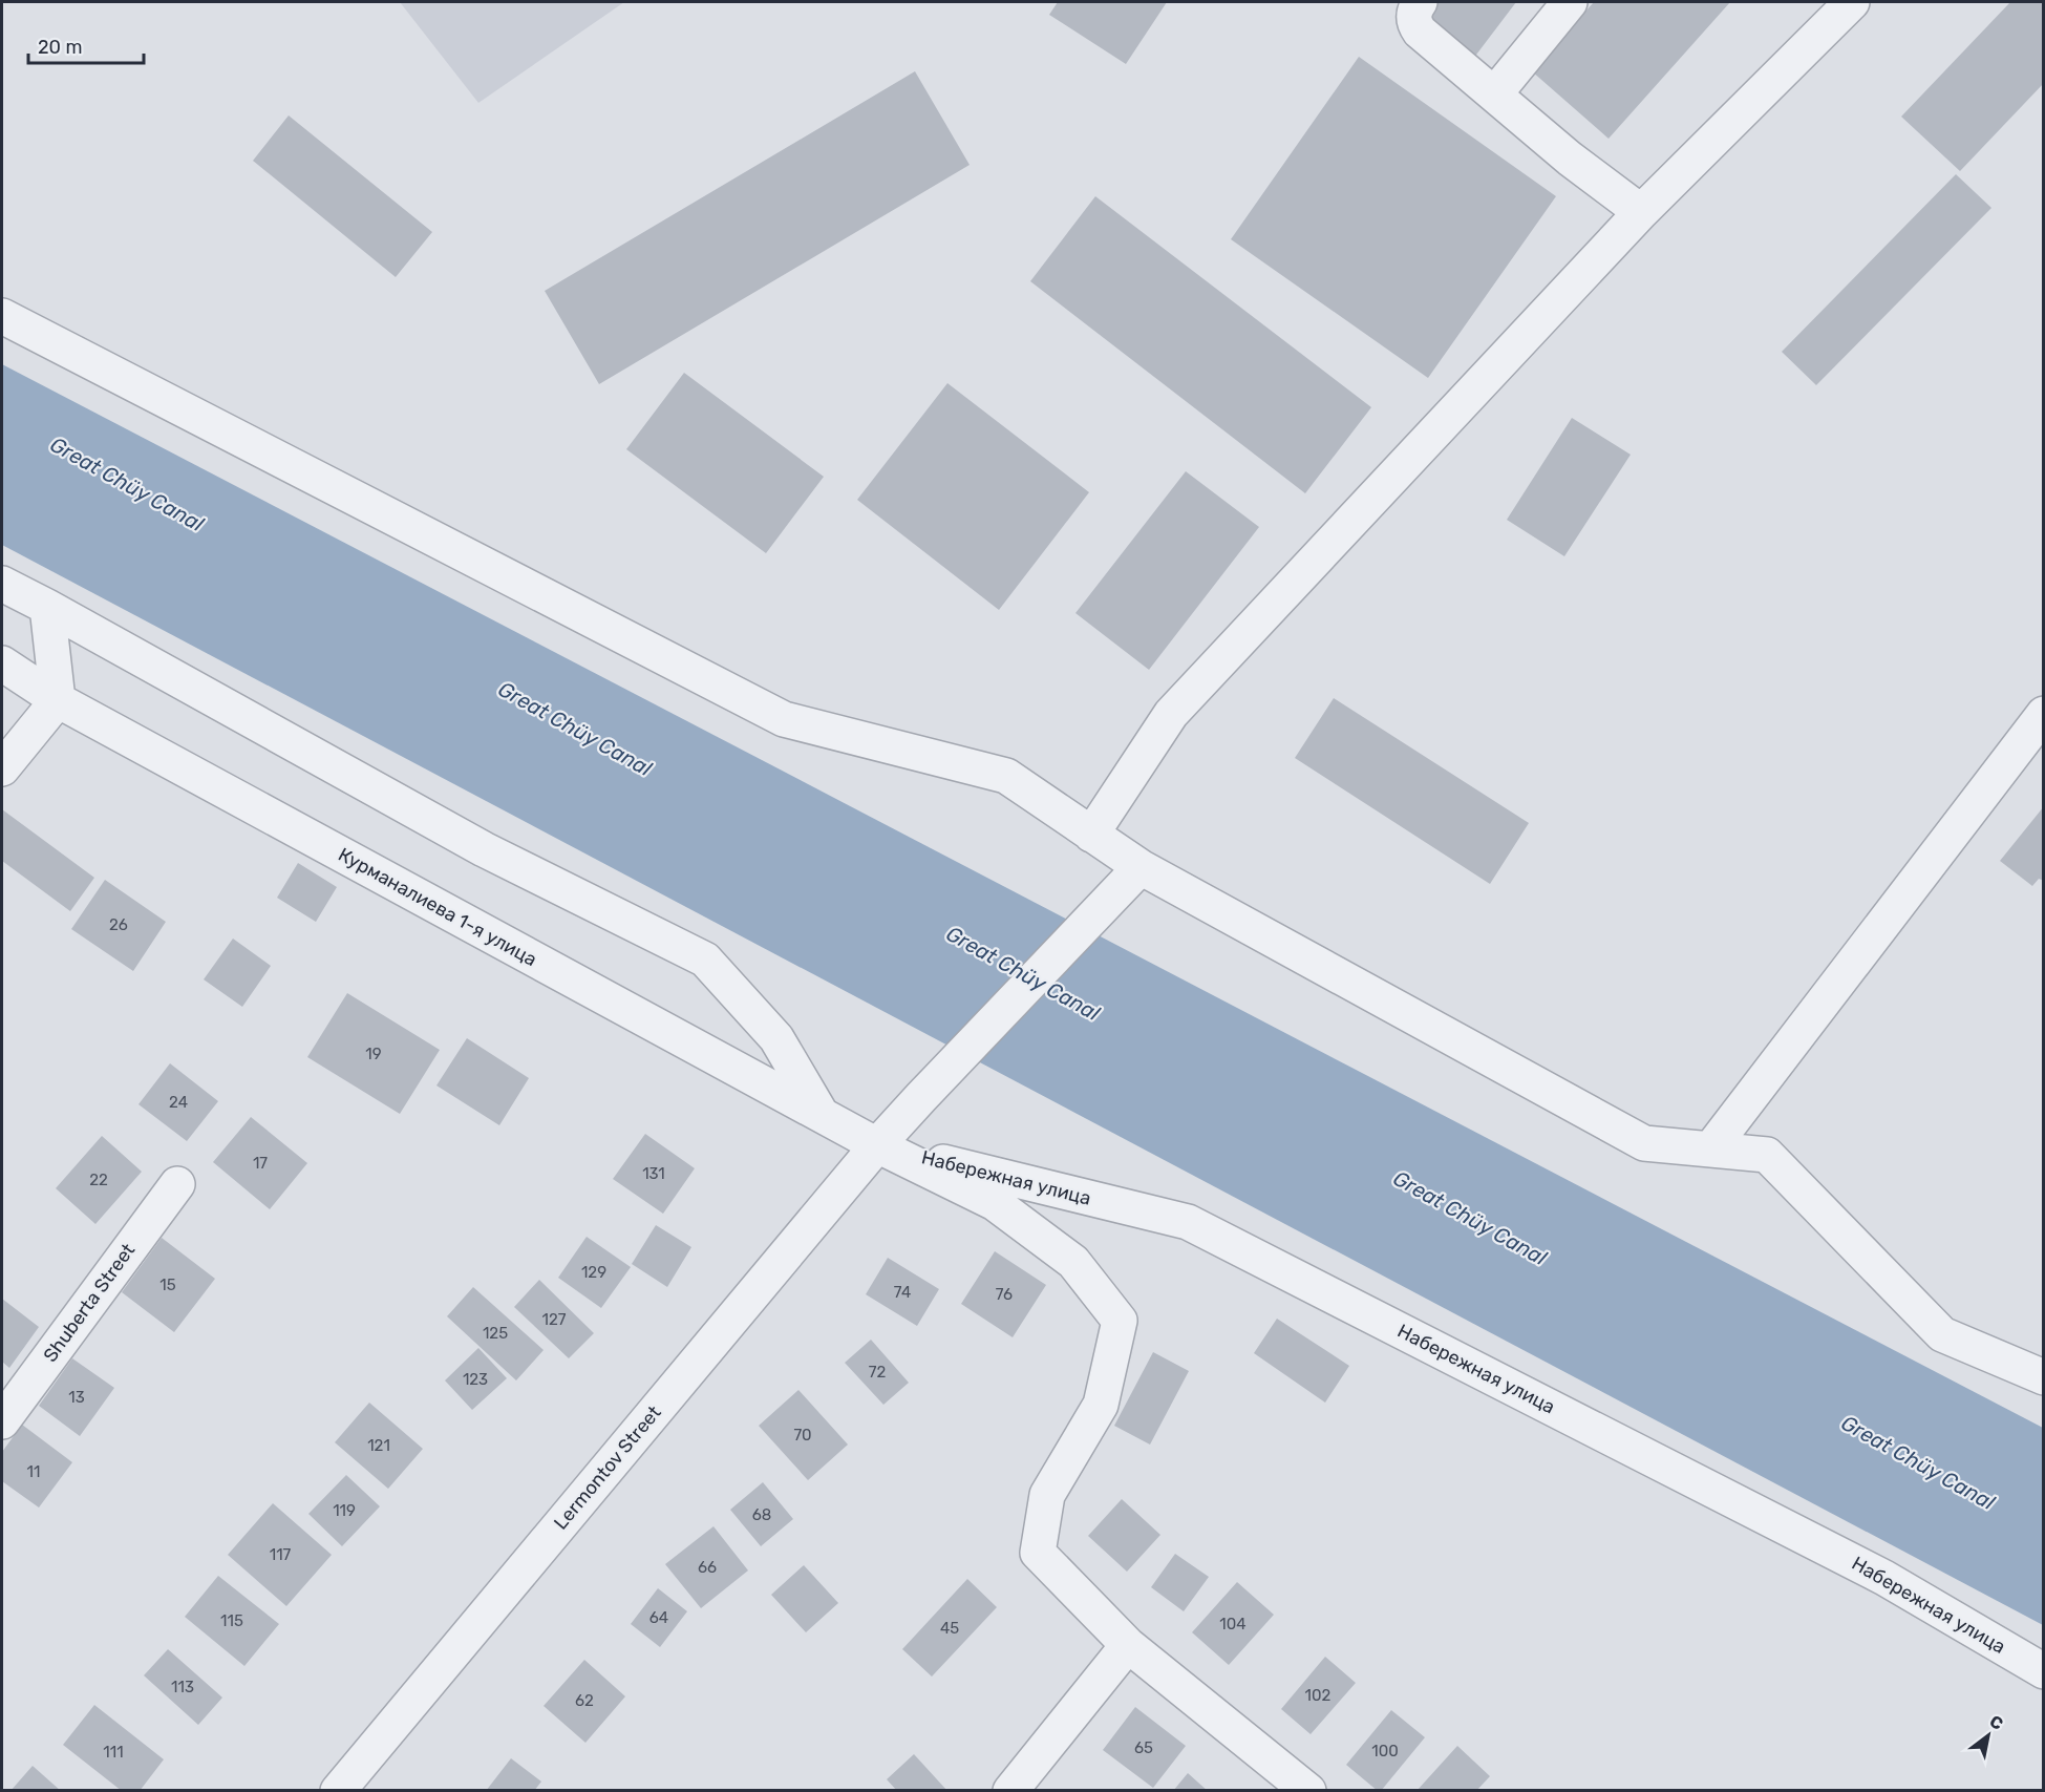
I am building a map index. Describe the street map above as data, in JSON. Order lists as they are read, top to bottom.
{
  "streets": {
    "street": [
      "Курманалиева 1-я улица",
      "Набережная улица",
      "Shuberta Street",
      "Lermontov Street"
    ]
  },
  "crossings": [
    ["Курманалиева 1-я улица", "Набережная улица"],
    ["Курманалиева 1-я улица", "Lermontov Street"],
    ["Набережная улица", "Lermontov Street"]
  ],
  "water": ["Great Chüy Canal"],
  "house_numbers": [
    "26",
    "19",
    "24",
    "17",
    "131",
    "22",
    "129",
    "15",
    "74",
    "76",
    "127",
    "125",
    "72",
    "123",
    "13",
    "70",
    "121",
    "11",
    "119",
    "68",
    "117",
    "66",
    "64",
    "115",
    "104",
    "45",
    "113",
    "102",
    "62",
    "65",
    "100",
    "111"
  ],
  "scale_bar": "20 m",
  "north": "top right"
}
